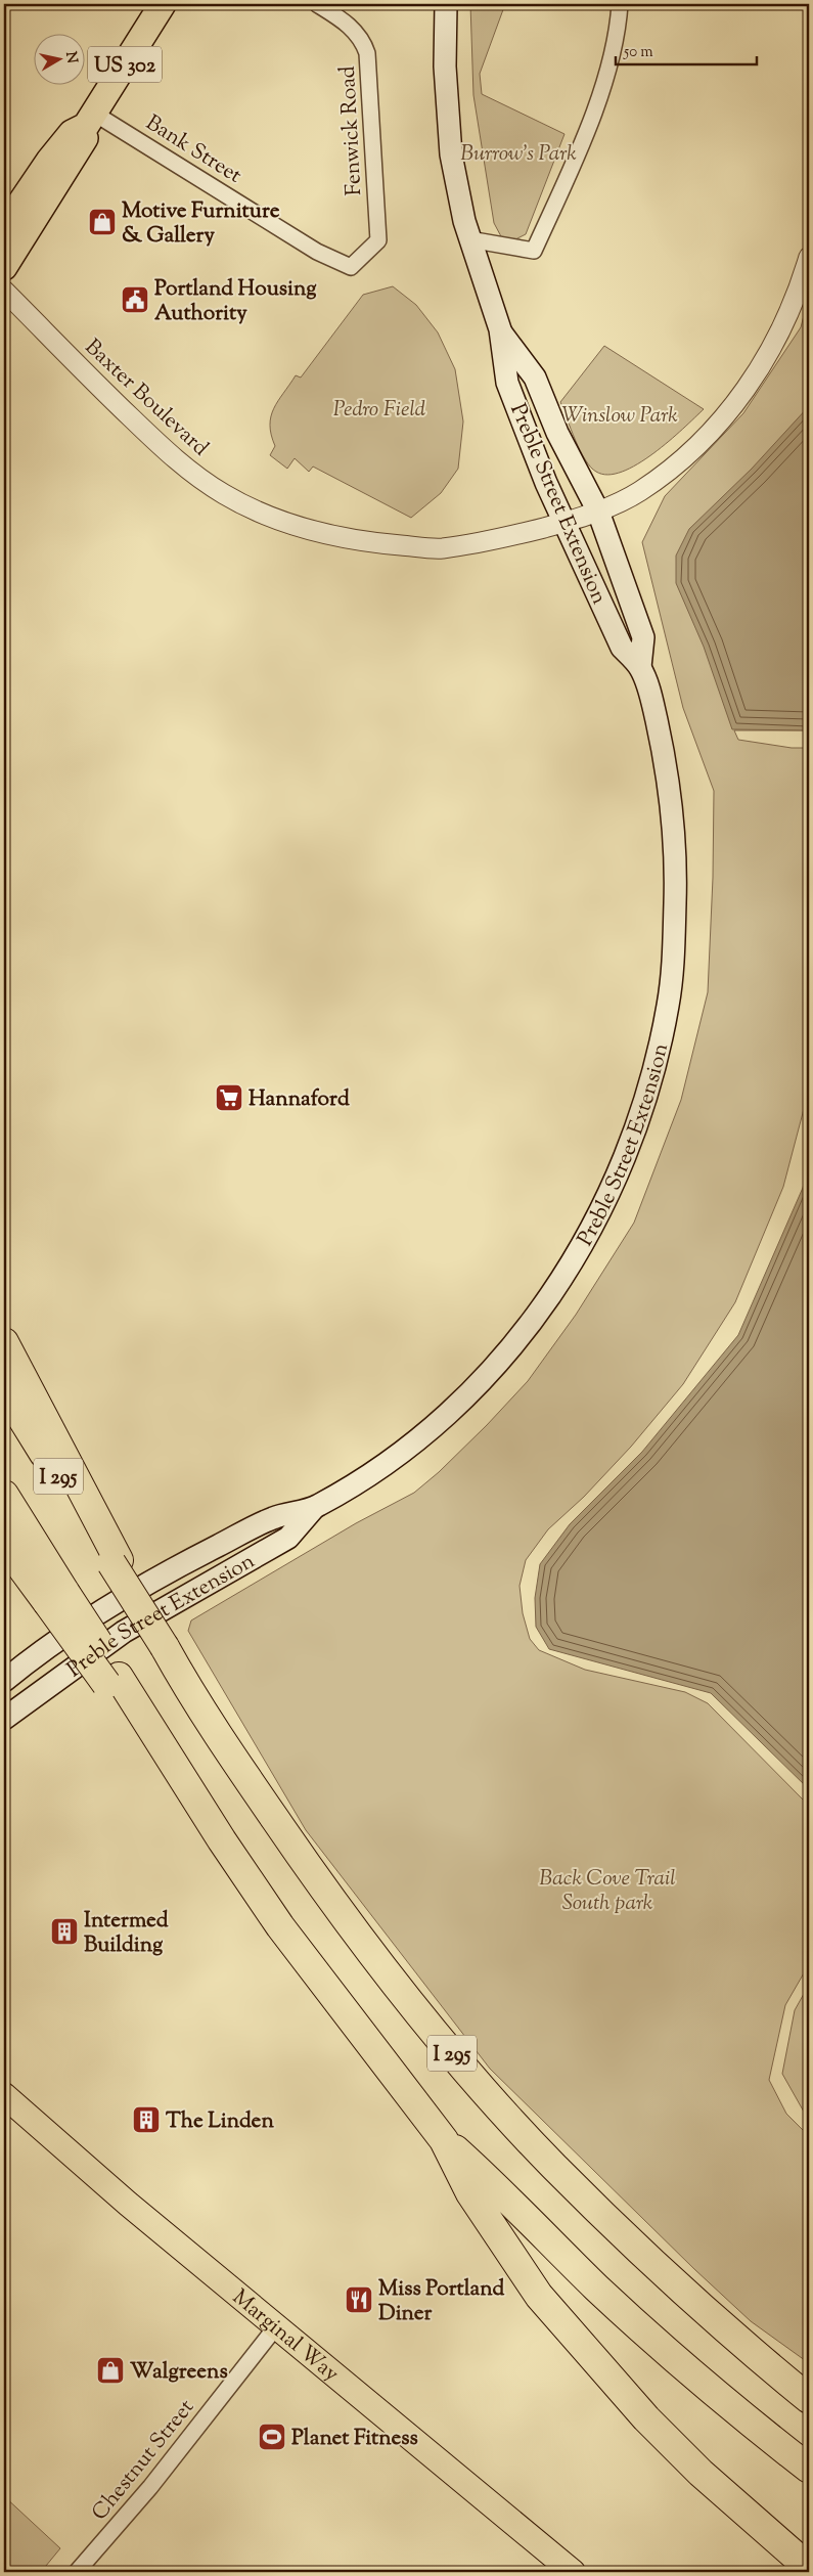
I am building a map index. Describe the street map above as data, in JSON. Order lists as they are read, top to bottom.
{
  "streets": {
    "highway": ["US 302", "I 295"],
    "main road": ["Preble Street Extension", "Marginal Way"],
    "street": [
      "Fenwick Road",
      "Bank Street",
      "Baxter Boulevard",
      "Chestnut Street"
    ]
  },
  "crossings": [
    ["US 302", "Bank Street"],
    ["Fenwick Road", "Bank Street"],
    ["Baxter Boulevard", "Preble Street Extension"],
    ["Marginal Way", "Chestnut Street"]
  ],
  "parks": [
    "Burrow's Park",
    "Pedro Field",
    "Winslow Park",
    "Back Cove Trail South park"
  ],
  "places": {
    "shop": ["Motive Furniture & Gallery", "Walgreens"],
    "public building": ["Portland Housing Authority"],
    "supermarket": ["Hannaford"],
    "building": ["Intermed Building", "The Linden"],
    "restaurant": ["Miss Portland Diner"],
    "sports": ["Planet Fitness"]
  },
  "scale_bar": "50 m",
  "north": "right"
}
